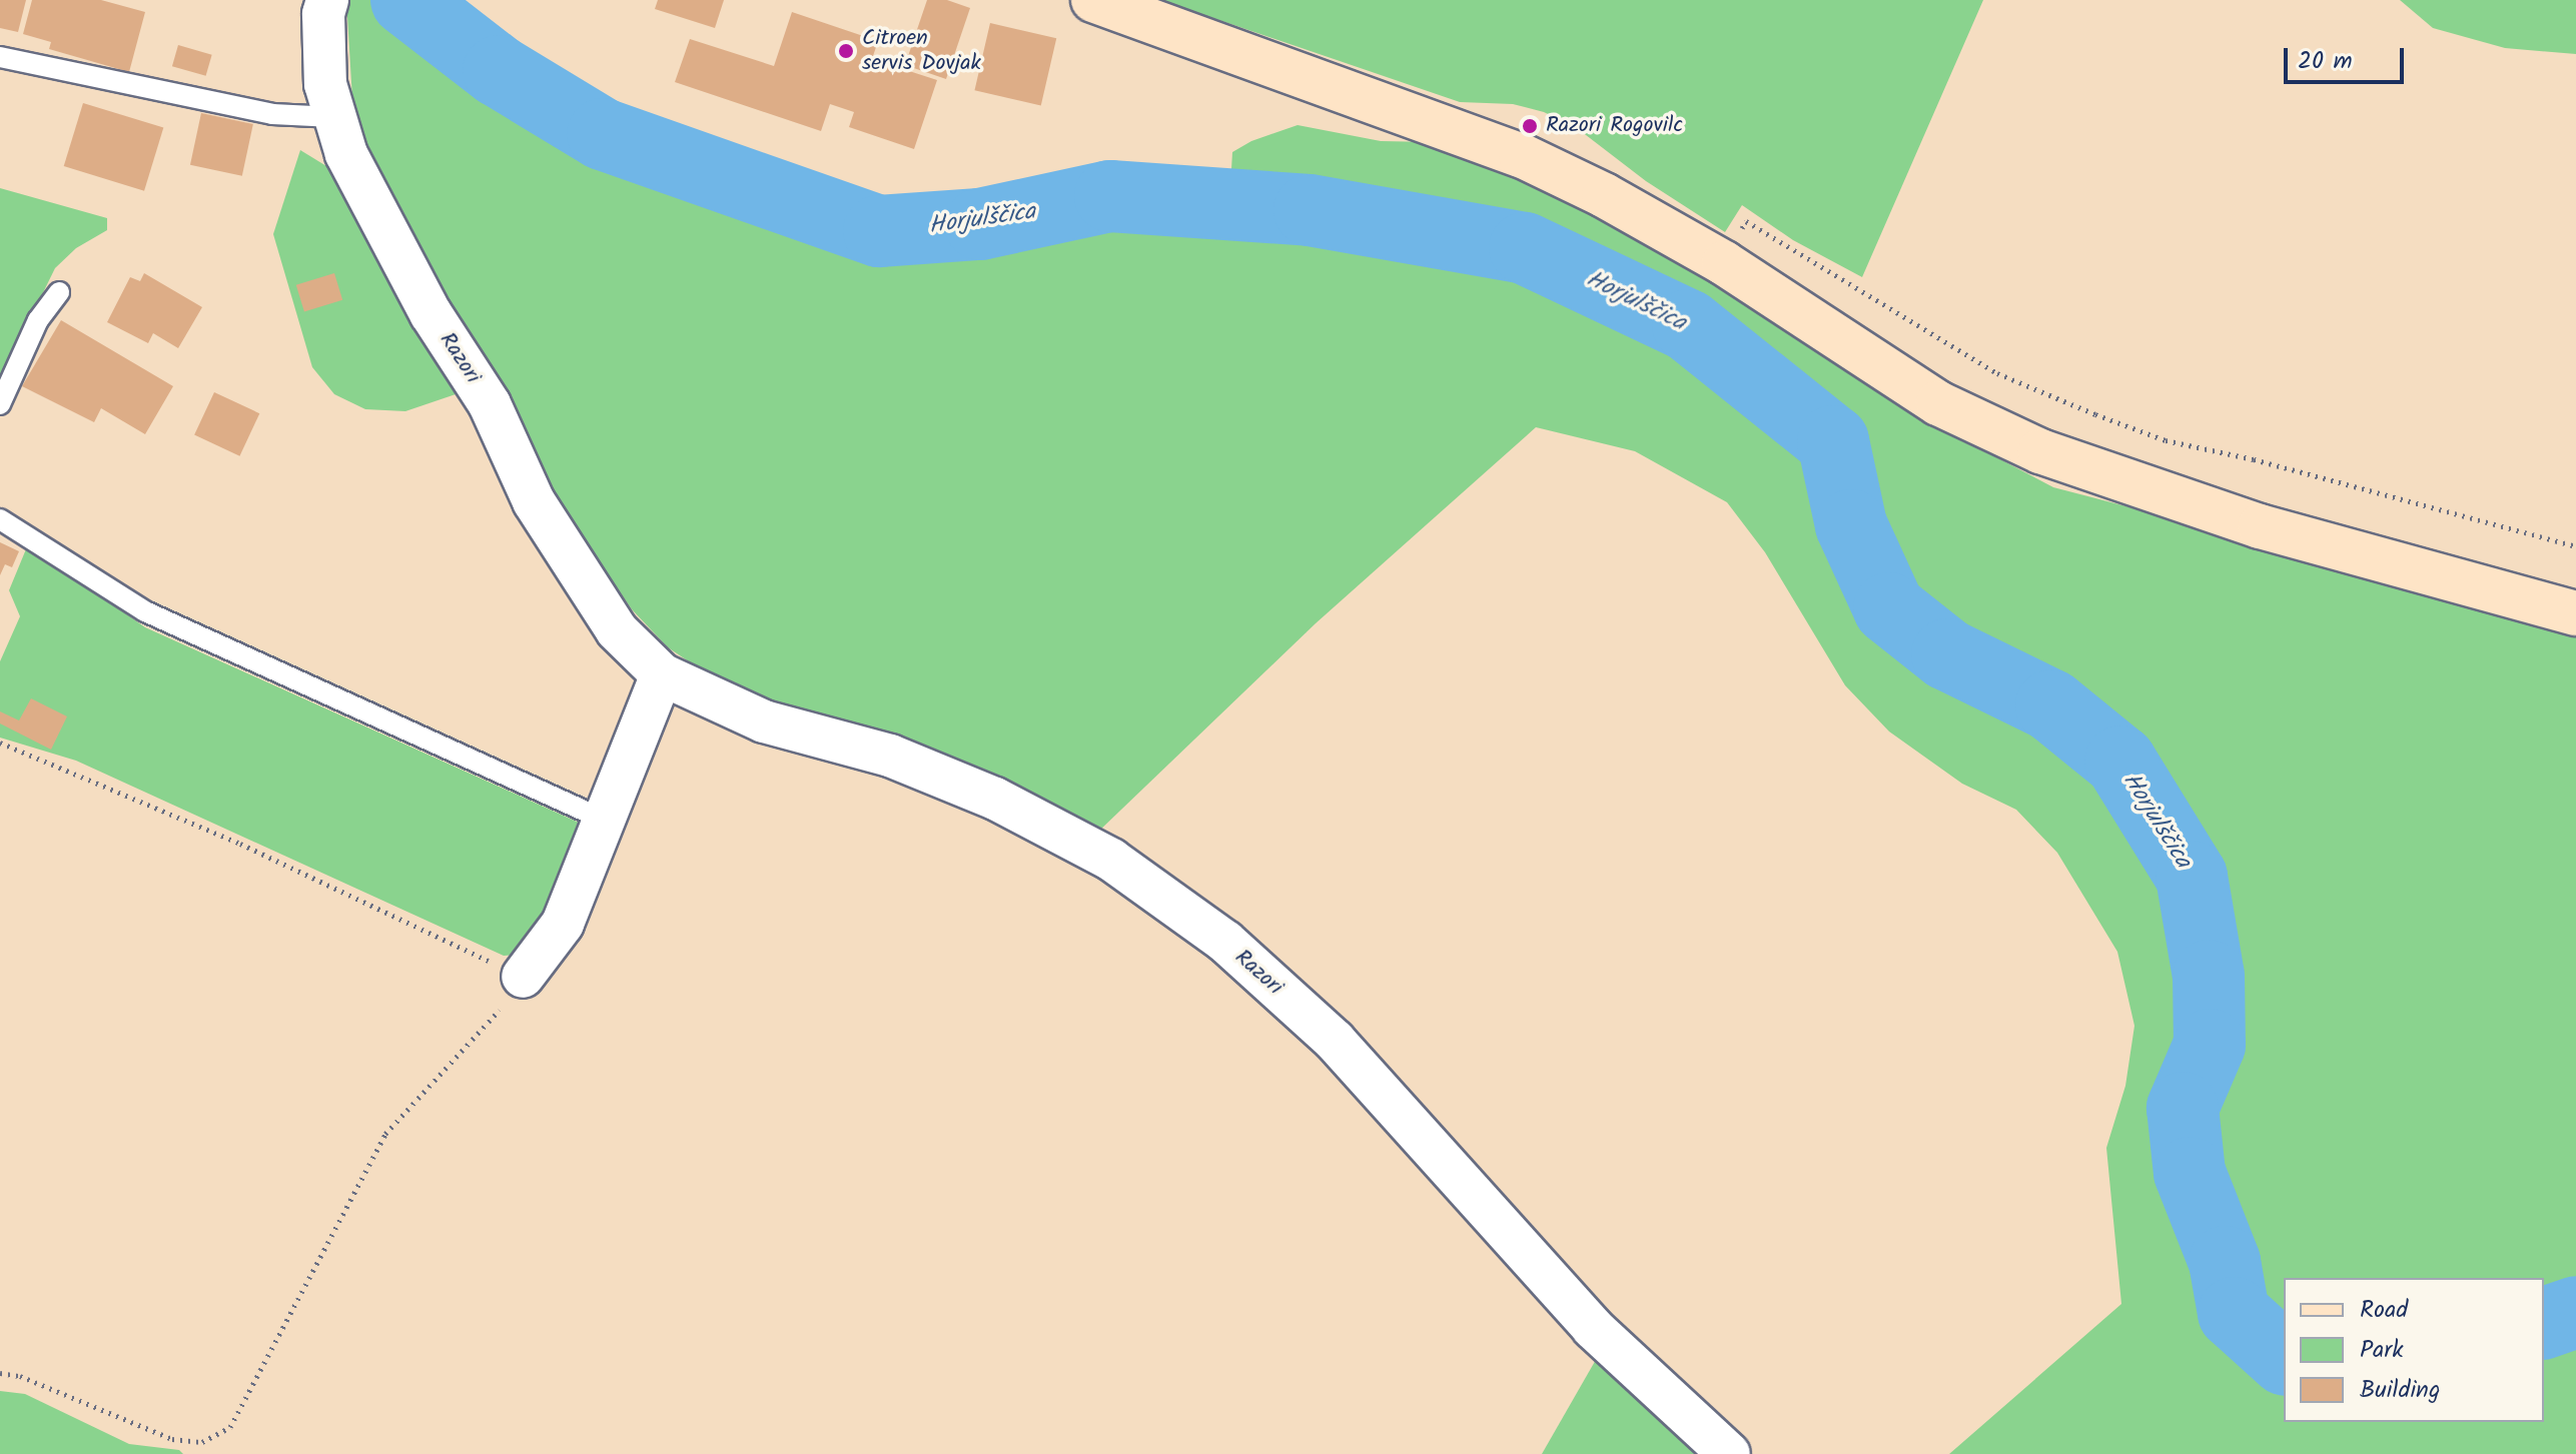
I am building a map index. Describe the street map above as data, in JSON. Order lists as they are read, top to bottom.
{
  "streets": {
    "street": ["Razori"]
  },
  "water": ["Horjulščica"],
  "places": ["Citroen servis Dovjak", "Razori Rogovilc"],
  "legend": ["Road", "Park", "Building"],
  "scale_bar": "20 m"
}
